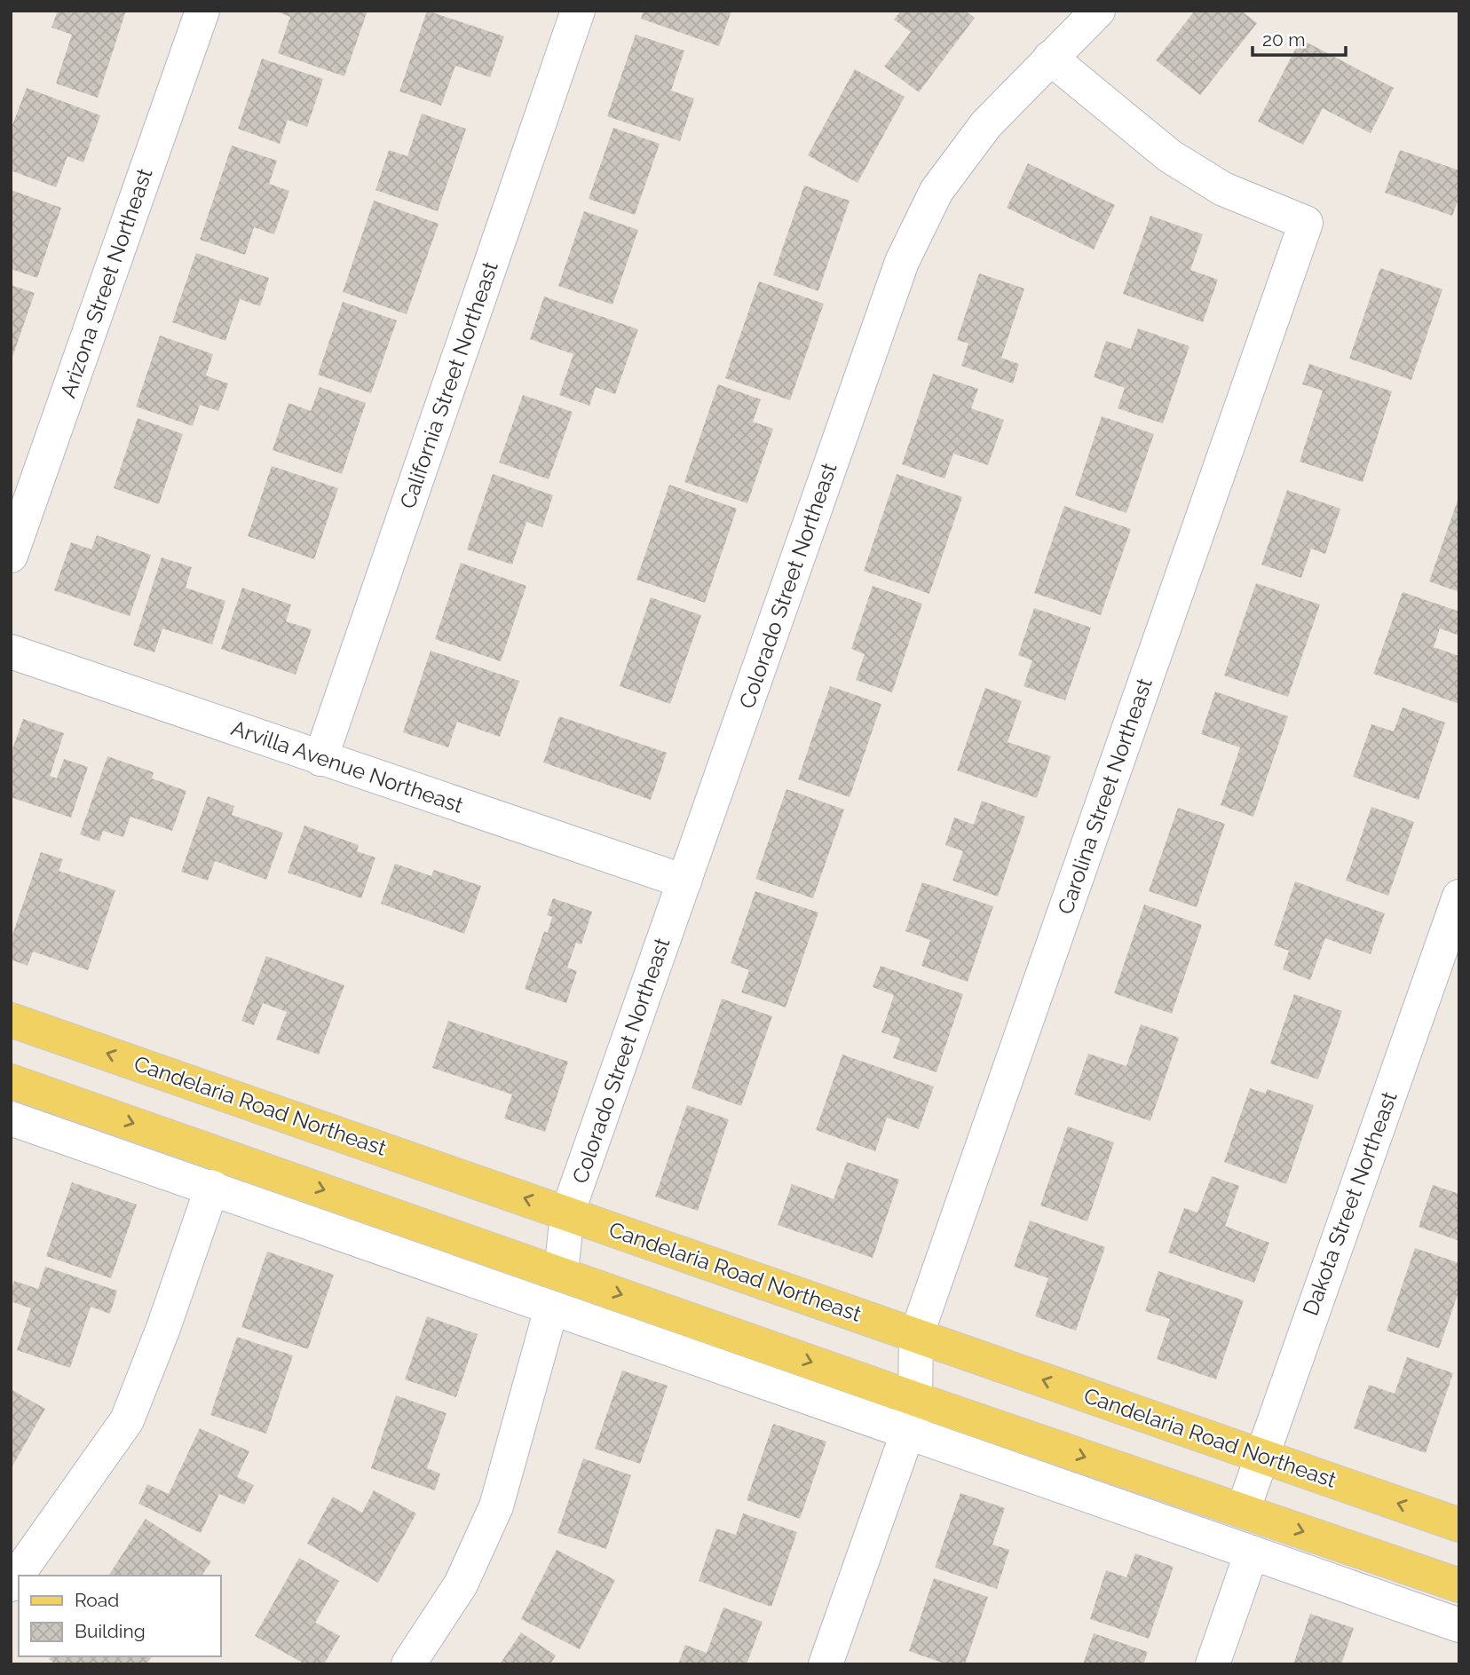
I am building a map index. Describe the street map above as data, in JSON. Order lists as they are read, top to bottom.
{
  "streets": {
    "main road": ["Candelaria Road Northeast"],
    "street": [
      "Arizona Street Northeast",
      "California Street Northeast",
      "Colorado Street Northeast",
      "Arvilla Avenue Northeast",
      "Carolina Street Northeast",
      "Dakota Street Northeast"
    ]
  },
  "crossings": [
    ["California Street Northeast", "Arvilla Avenue Northeast"],
    ["Colorado Street Northeast", "Arvilla Avenue Northeast"],
    ["Colorado Street Northeast", "Carolina Street Northeast"],
    ["Colorado Street Northeast", "Candelaria Road Northeast"],
    ["Carolina Street Northeast", "Candelaria Road Northeast"],
    ["Candelaria Road Northeast", "Dakota Street Northeast"]
  ],
  "legend": ["Road", "Building"],
  "scale_bar": "20 m"
}
